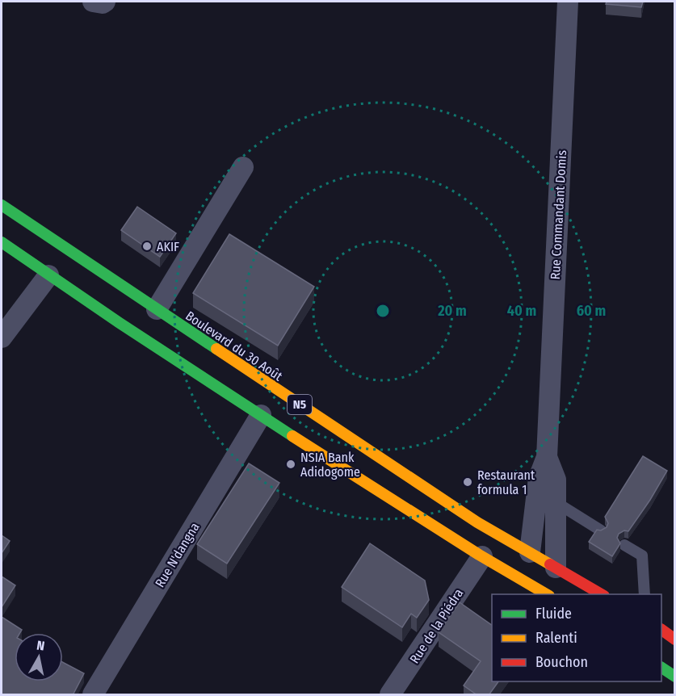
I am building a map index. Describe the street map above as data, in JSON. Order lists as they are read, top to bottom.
{
  "streets": {
    "highway": ["Boulevard du 30 Août", "N5"],
    "street": ["Rue Commandant Domis", "Rue N'dangna", "Rue de la Piédra"]
  },
  "crossings": [
    ["Rue Commandant Domis", "Boulevard du 30 Août"],
    ["Boulevard du 30 Août", "Rue N'dangna"],
    ["Boulevard du 30 Août", "Rue de la Piédra"]
  ],
  "places": ["AKIF", "NSIA Bank Adidogome", "Restaurant formula 1"],
  "legend": ["Fluide", "Ralenti", "Bouchon"],
  "north": "top",
  "rings": ["20 m", "40 m", "60 m"]
}
